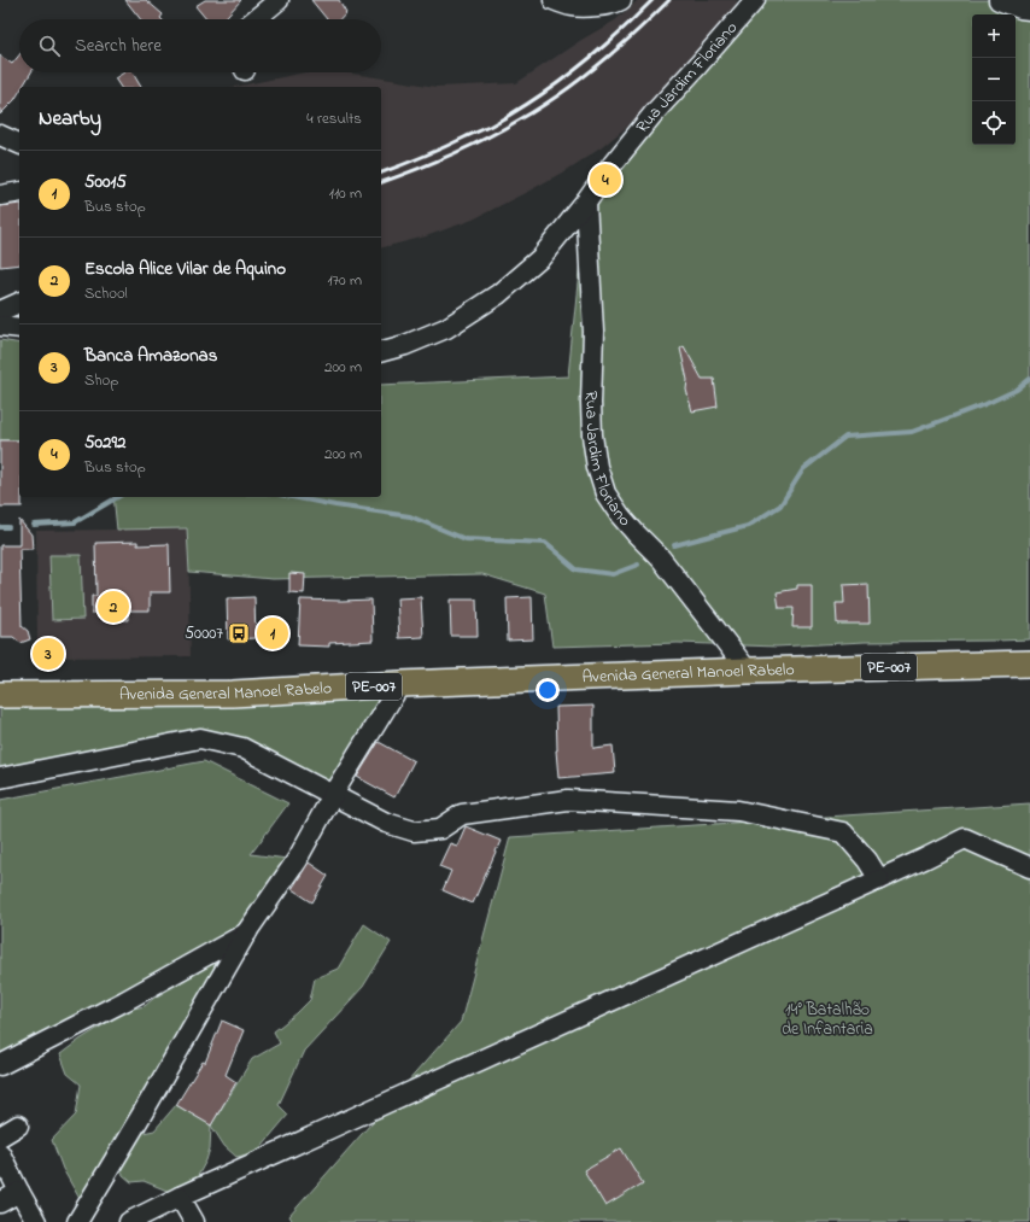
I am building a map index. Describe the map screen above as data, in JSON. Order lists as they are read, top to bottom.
{
  "streets": {
    "main road": ["PE-007", "Avenida General Manoel Rabelo"],
    "street": ["Rua Jardim Floriano"]
  },
  "crossings": [
    ["Rua Jardim Floriano", "Avenida General Manoel Rabelo"]
  ],
  "parks": ["14° Batalhão de Infantaria"],
  "places": {
    "bus stop": ["50007"]
  },
  "page": {
    "map_buttons": ["+", "−"],
    "search": "Search here",
    "heading": ["Nearby", "4 results"],
    "list": [
      {
        "mark": "1",
        "name": "50015",
        "note": "Bus stop",
        "value": "110 m"
      },
      {
        "mark": "2",
        "name": "Escola Alice Vilar de Aquino",
        "note": "School",
        "value": "170 m"
      },
      {
        "mark": "3",
        "name": "Banca Amazonas",
        "note": "Shop",
        "value": "200 m"
      },
      {
        "mark": "4",
        "name": "50292",
        "note": "Bus stop",
        "value": "200 m"
      }
    ],
    "pins": [
      "4",
      "2",
      "1",
      "3"
    ]
  }
}
